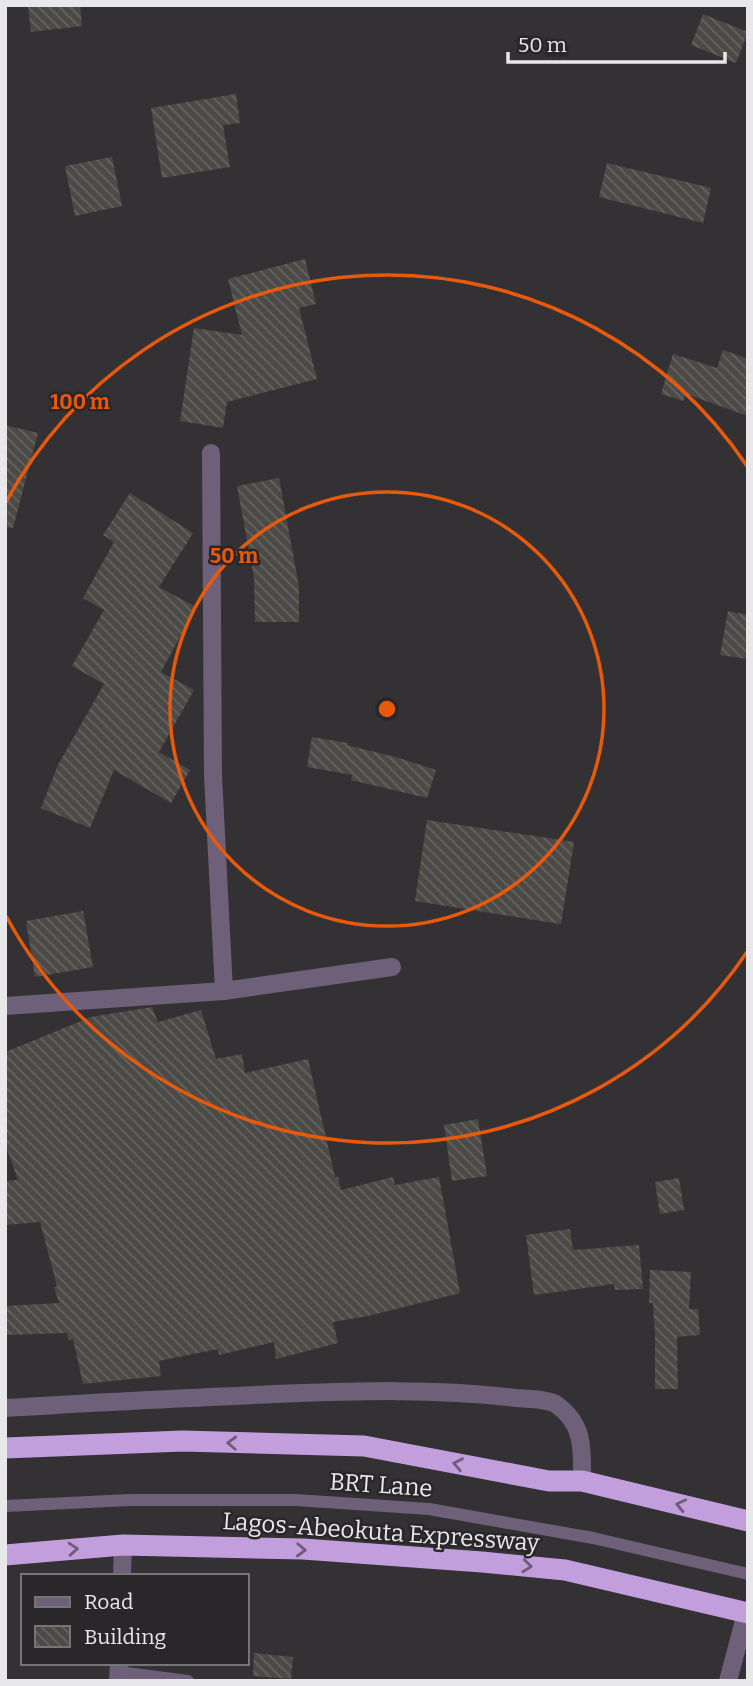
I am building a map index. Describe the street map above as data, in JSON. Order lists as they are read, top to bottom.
{
  "streets": {
    "highway": ["Lagos-Abeokuta Expressway"],
    "lane": ["BRT Lane"]
  },
  "legend": ["Road", "Building"],
  "scale_bar": "50 m",
  "rings": ["100 m", "50 m"]
}
